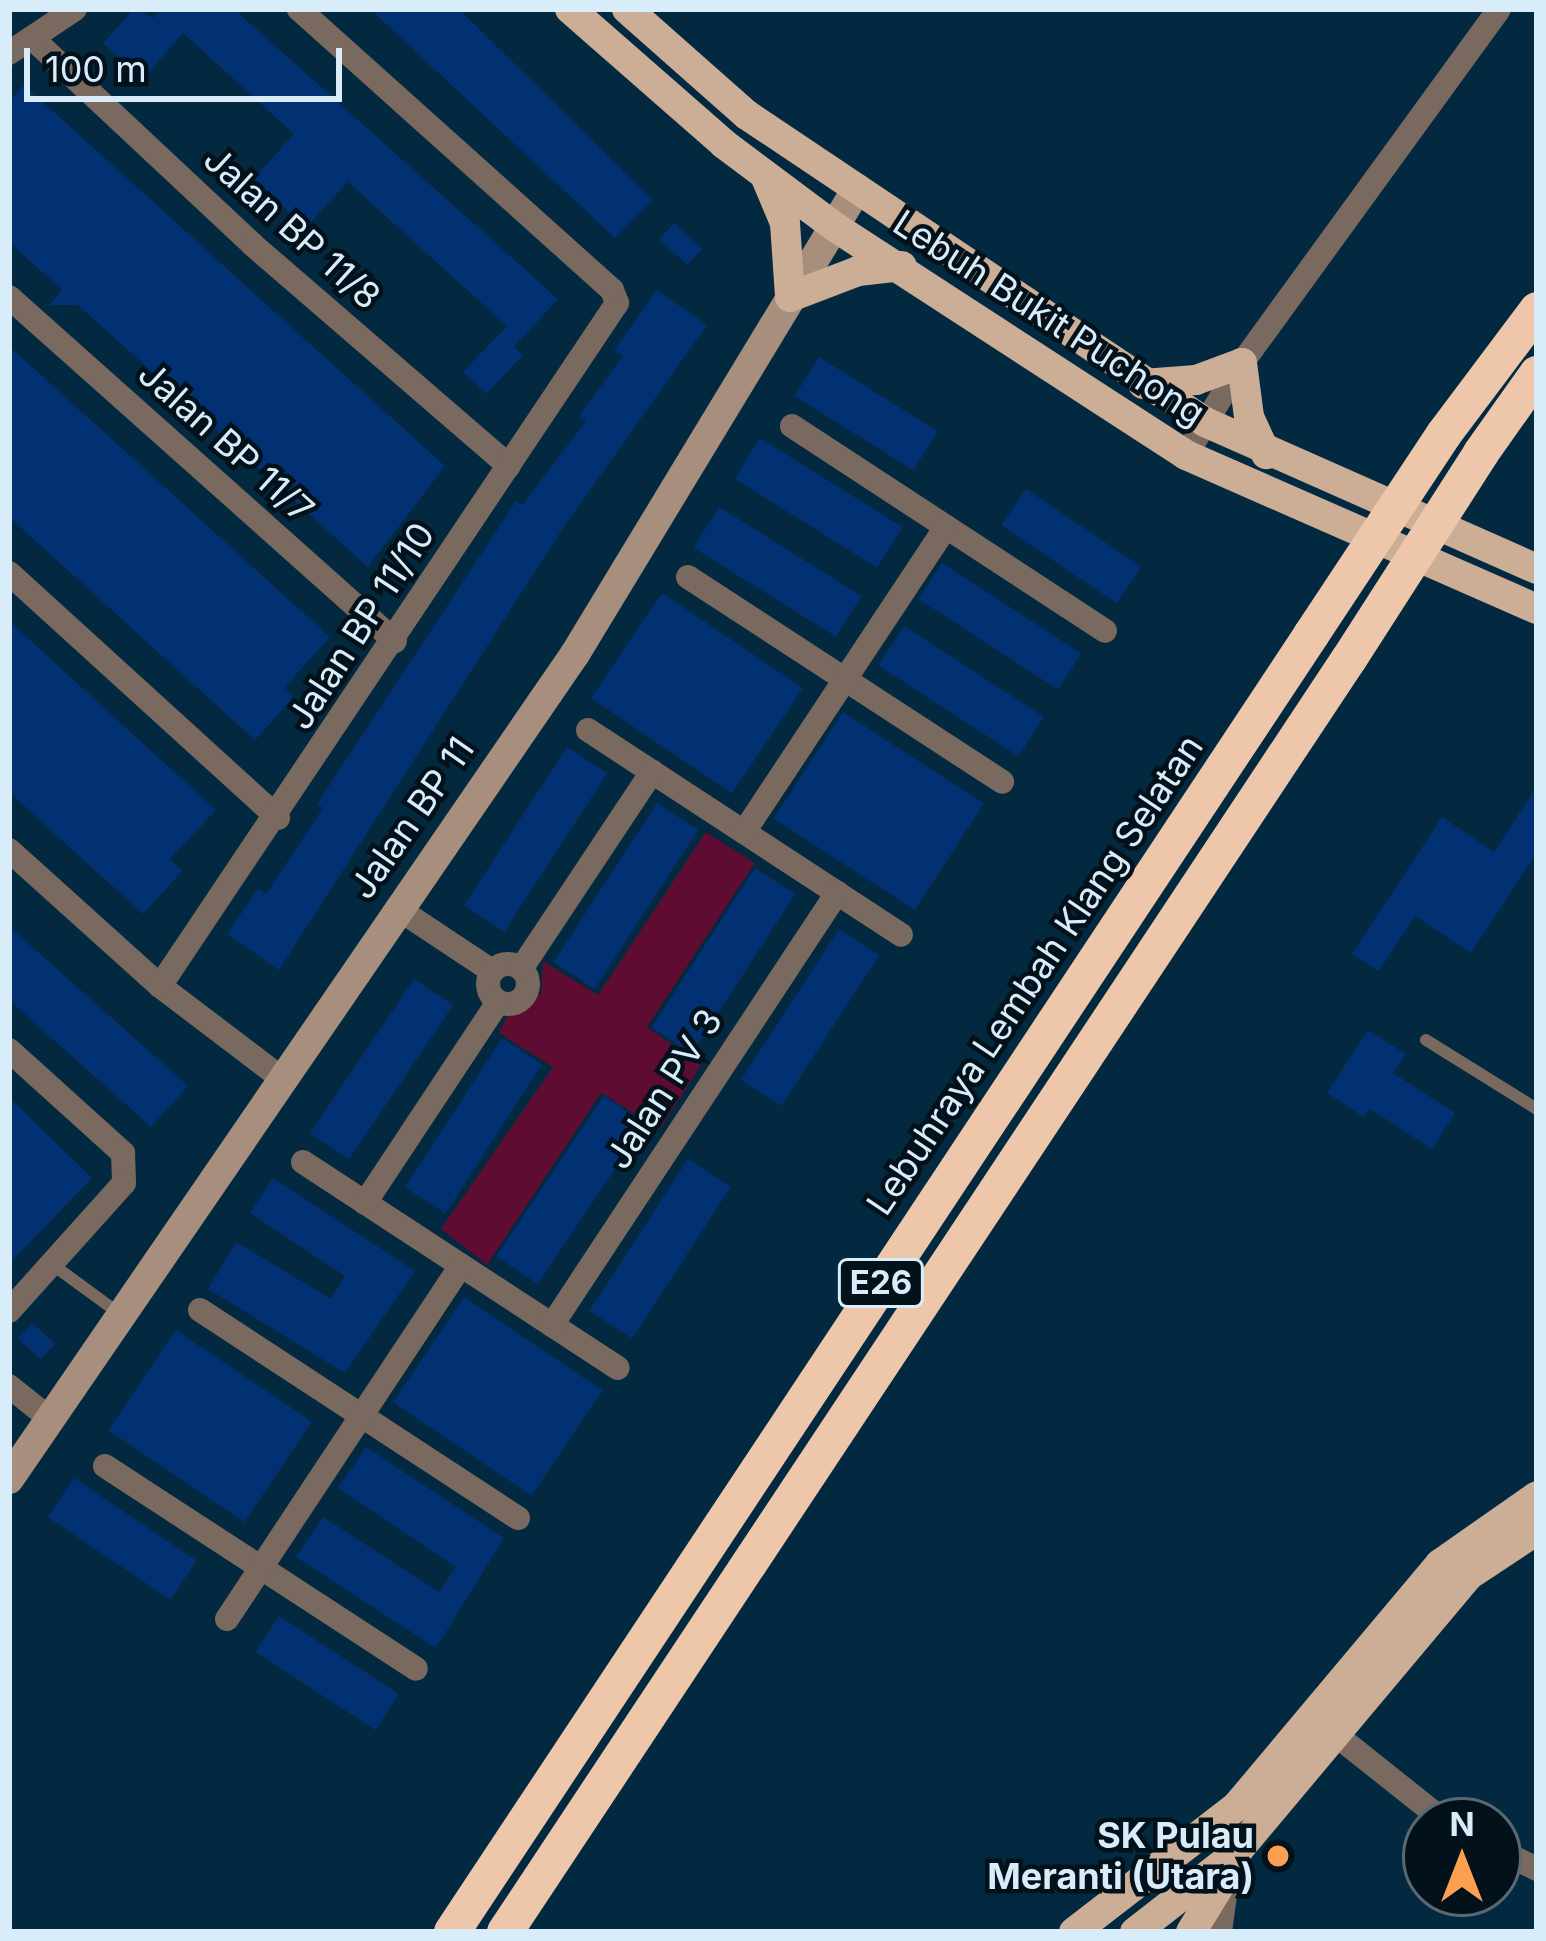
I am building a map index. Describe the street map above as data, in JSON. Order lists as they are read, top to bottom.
{
  "streets": {
    "highway": ["Lebuhraya Lembah Klang Selatan", "E26"],
    "main road": ["Lebuh Bukit Puchong"],
    "street": [
      "Jalan BP 11/8",
      "Jalan BP 11/7",
      "Jalan BP 11/10",
      "Jalan BP 11",
      "Jalan PV 3"
    ]
  },
  "crossings": [
    ["Jalan BP 11/8", "Jalan BP 11/10"],
    ["Lebuh Bukit Puchong", "Jalan BP 11"],
    ["Jalan BP 11/7", "Jalan BP 11/10"]
  ],
  "places": ["SK Pulau Meranti (Utara)"],
  "scale_bar": "100 m",
  "north": "top"
}
